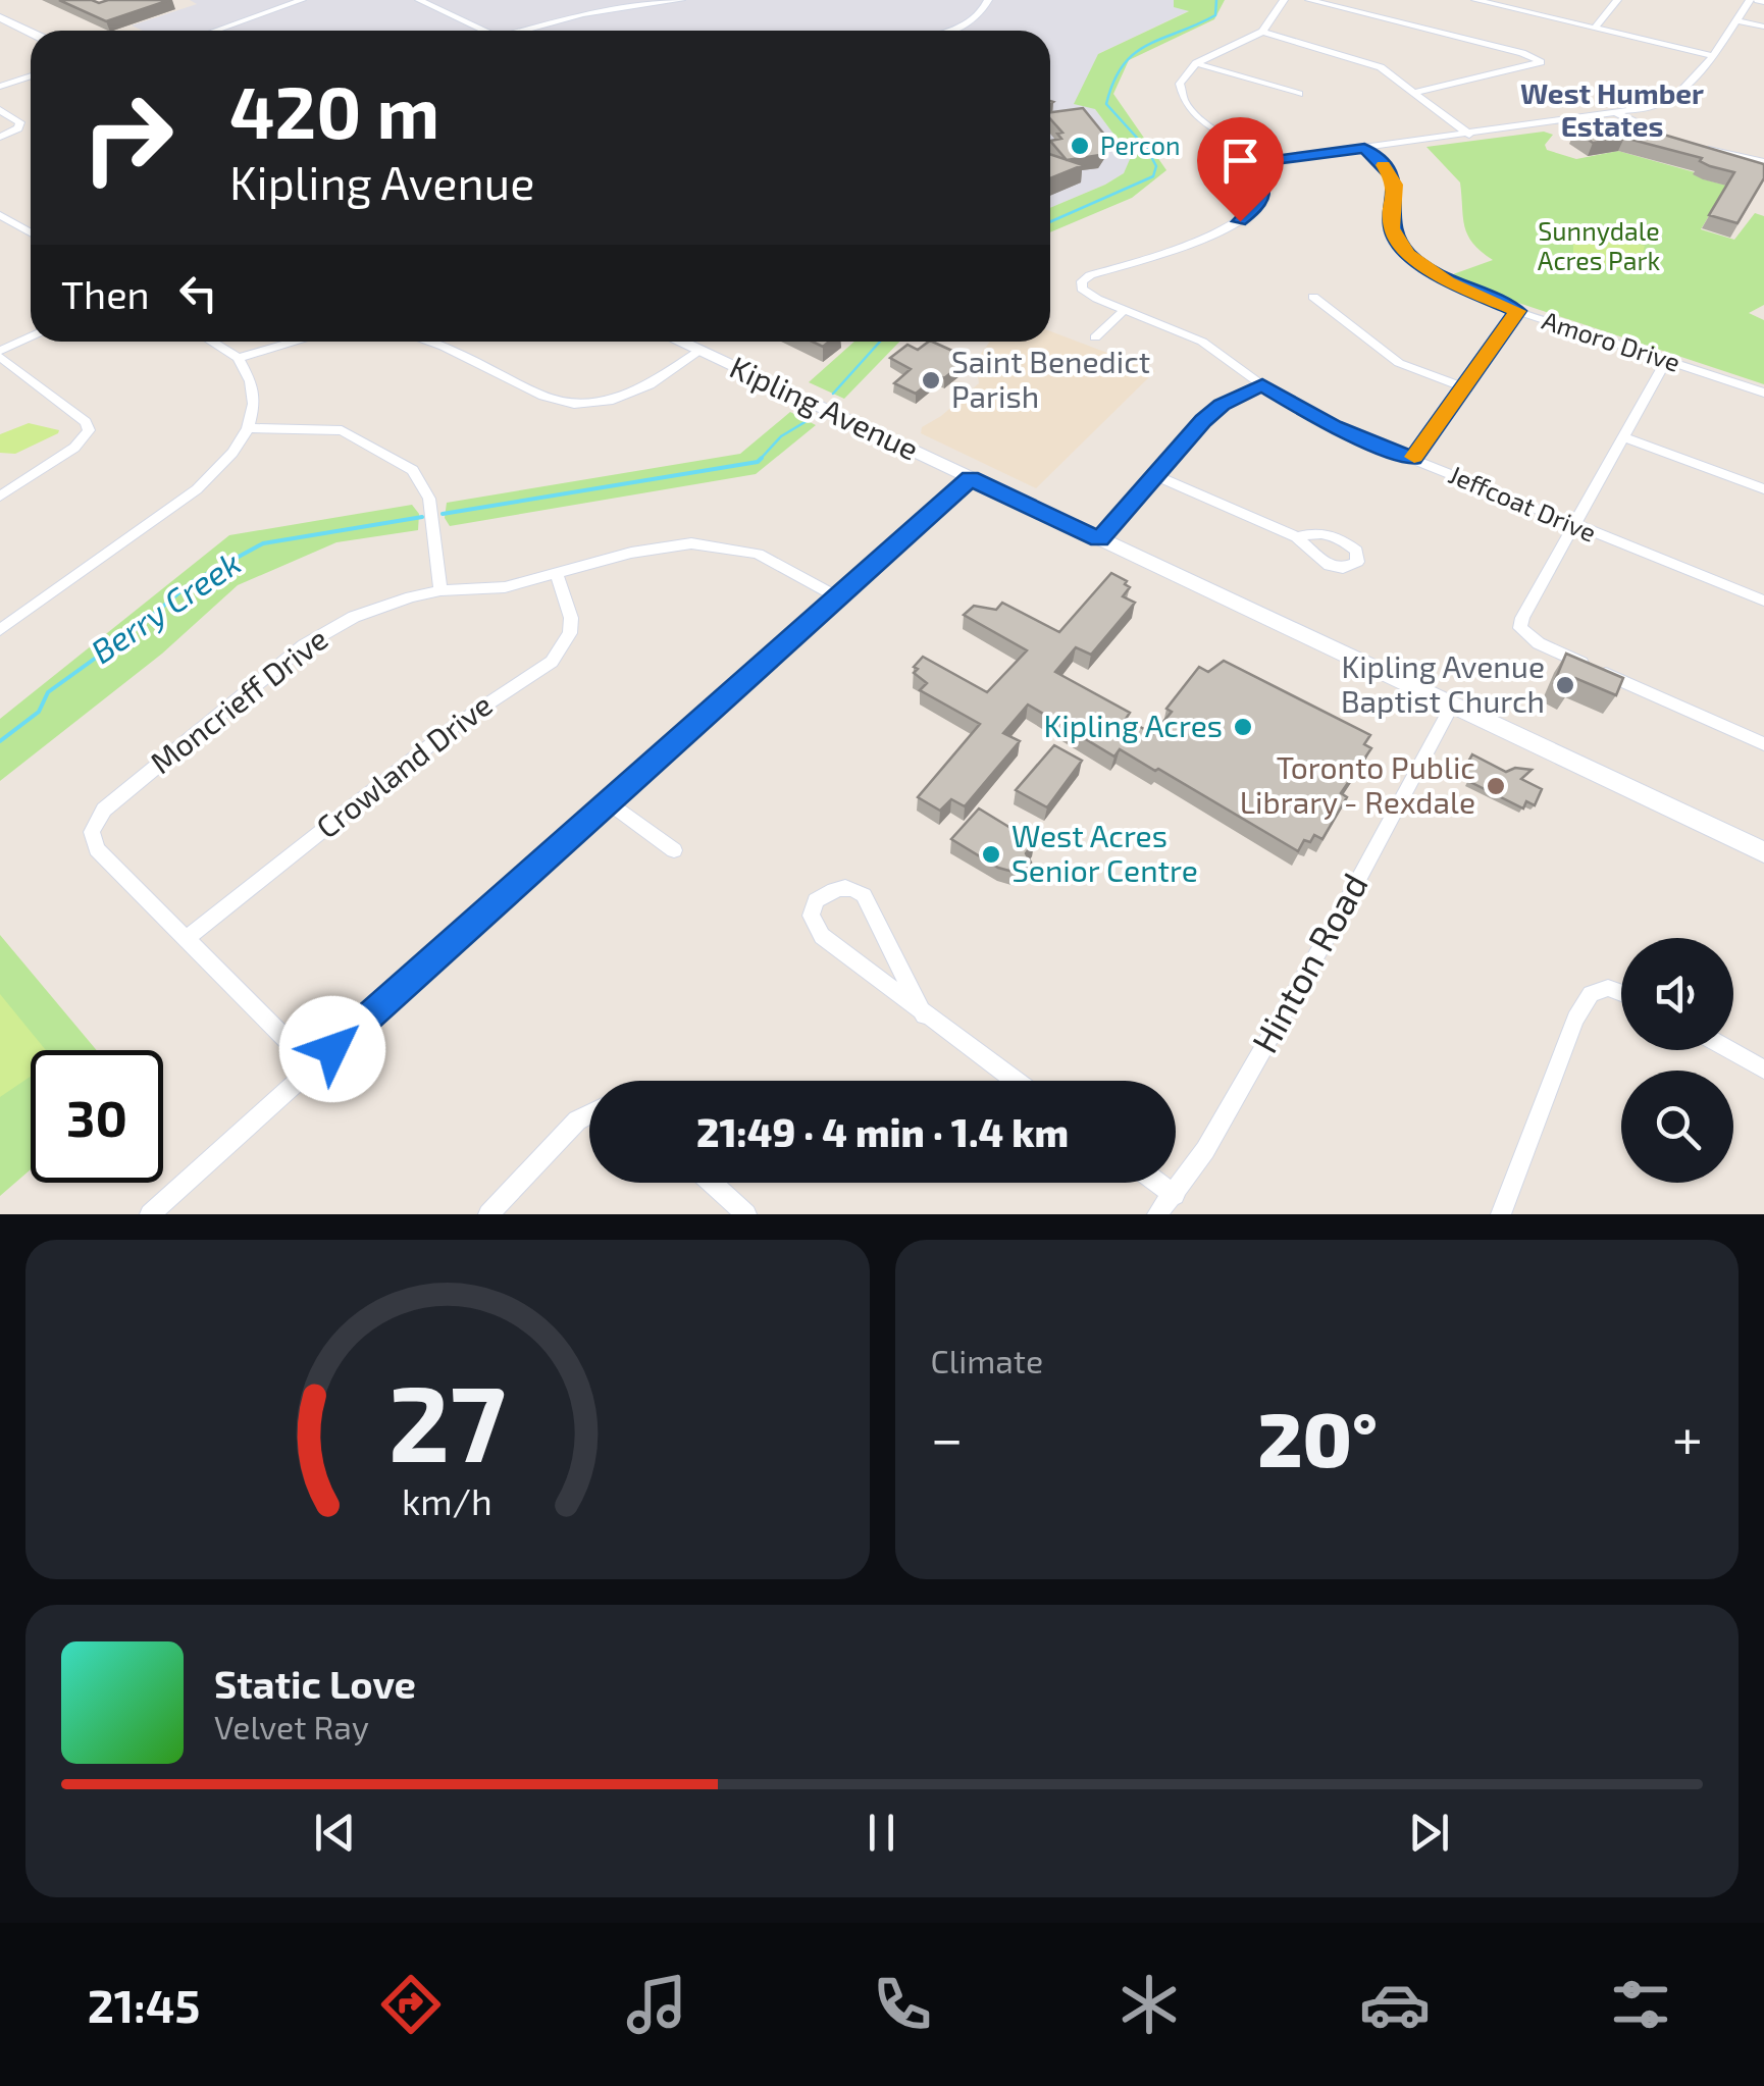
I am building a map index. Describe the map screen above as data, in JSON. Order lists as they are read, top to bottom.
{
  "streets": {
    "main road": ["Kipling Avenue"],
    "street": [
      "Amoro Drive",
      "Jeffcoat Drive",
      "Moncrieff Drive",
      "Crowland Drive",
      "Hinton Road"
    ]
  },
  "crossings": [
    ["Kipling Avenue", "Hinton Road"],
    ["Moncrieff Drive", "Crowland Drive"]
  ],
  "districts": ["West Humber Estates"],
  "water": ["Berry Creek"],
  "parks": ["Sunnydale Acres Park"],
  "places": [
    "Percon",
    "Saint Benedict Parish",
    "Kipling Avenue Baptist Church",
    "Kipling Acres",
    "Toronto Public Library - Rexdale",
    "West Acres Senior Centre"
  ],
  "page": {
    "turn": ["420 m", "Kipling Avenue"],
    "then": "Then",
    "limit": "30",
    "trip": "21:49 · 4 min · 1.4 km",
    "tile": "Climate",
    "heat": ["−", "20°", "+"],
    "song": ["Static Love", "Velvet Ray"],
    "tabs": "21:45",
    "gauge": ["27", "km/h"]
  }
}
